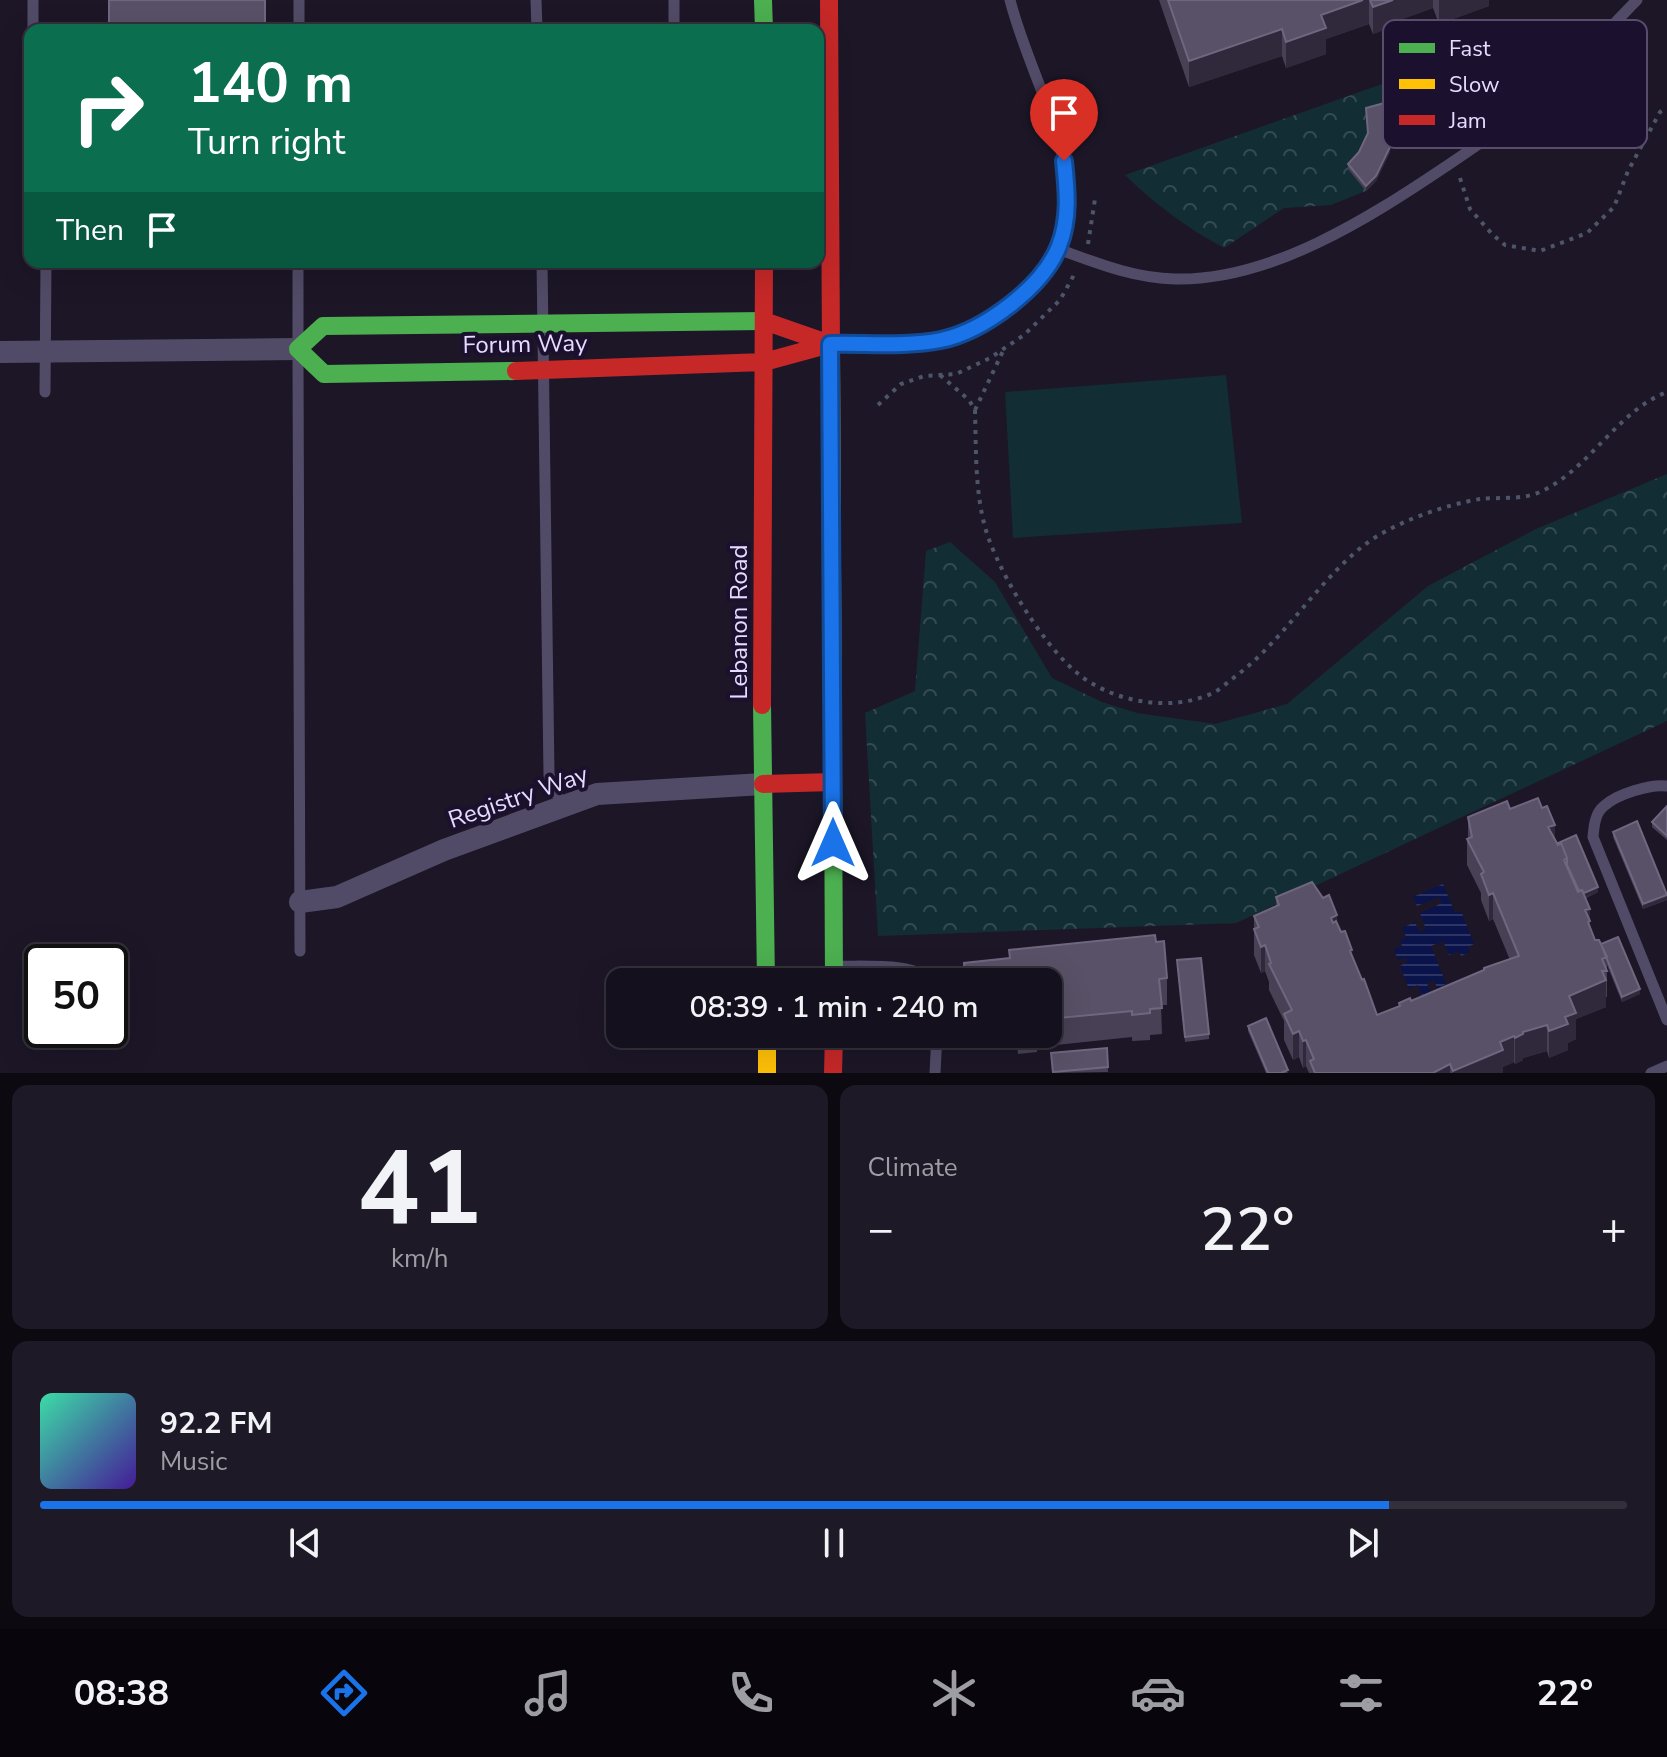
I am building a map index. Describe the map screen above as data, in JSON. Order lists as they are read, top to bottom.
{
  "streets": {
    "main road": ["Forum Way", "Lebanon Road"],
    "street": ["Registry Way"]
  },
  "crossings": [
    ["Forum Way", "Lebanon Road"],
    ["Lebanon Road", "Registry Way"]
  ],
  "legend": ["Fast", "Slow", "Jam"],
  "page": {
    "turn": ["140 m", "Turn right"],
    "then": "Then",
    "limit": "50",
    "trip": "08:39 · 1 min · 240 m",
    "tile": [
      ["41", "km/h"],
      "Climate"
    ],
    "heat": ["−", "22°", "+"],
    "song": ["92.2 FM", "Music"],
    "tabs": ["08:38", "22°"]
  }
}
